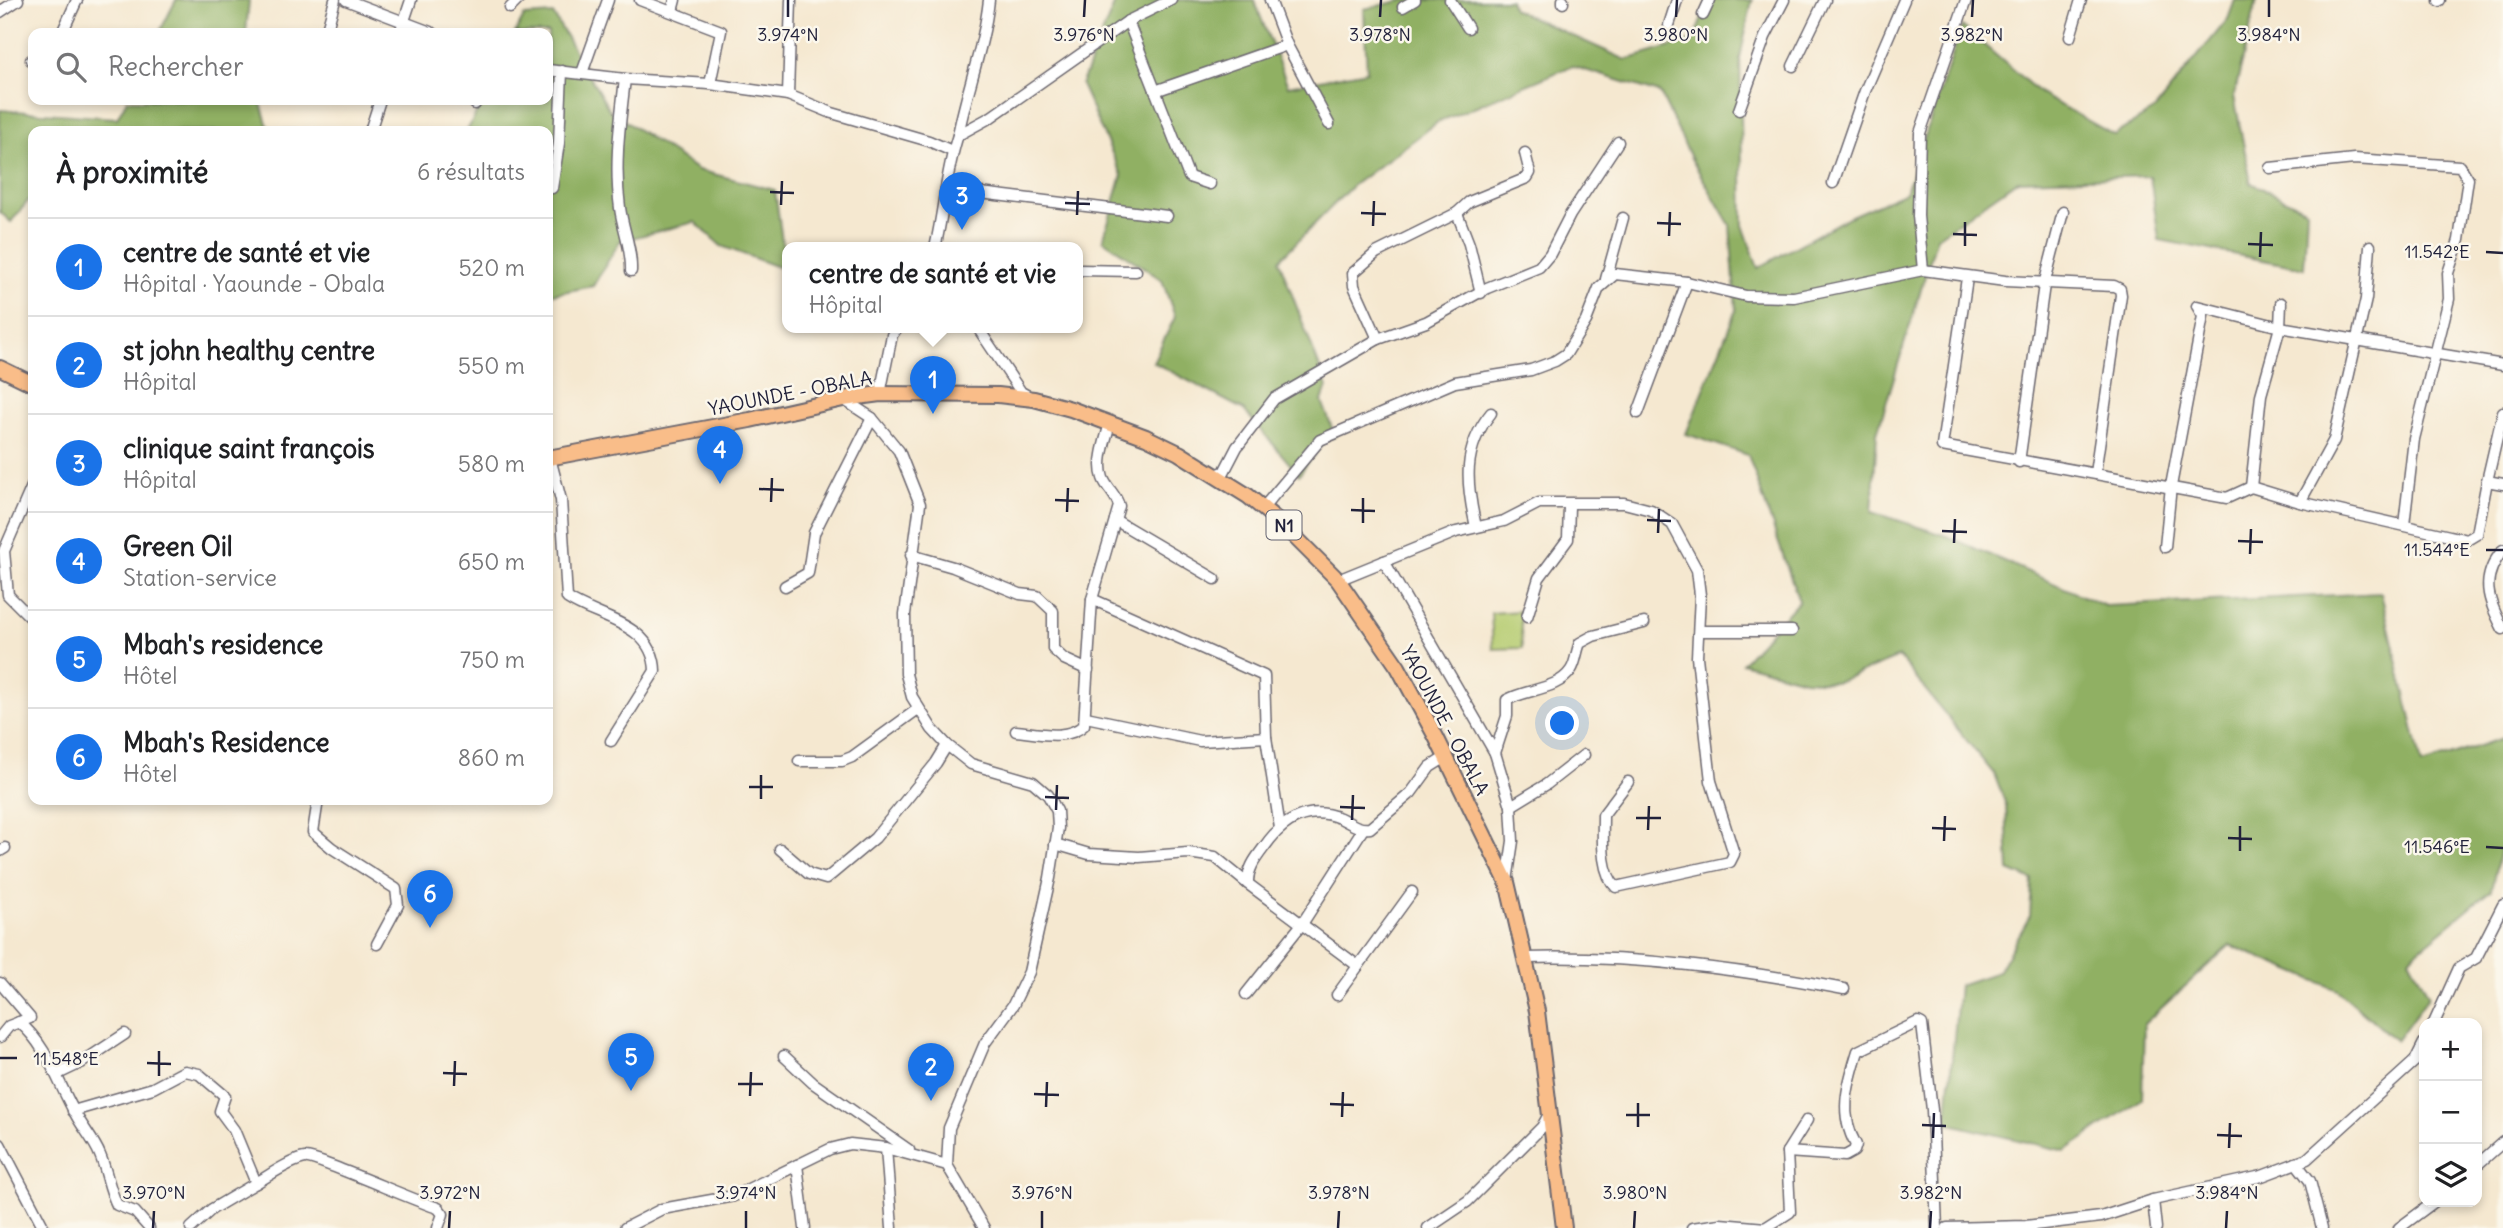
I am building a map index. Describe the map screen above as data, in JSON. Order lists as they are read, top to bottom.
{
  "streets": {
    "highway": ["YAOUNDE - OBALA", "N1"]
  },
  "page": {
    "search": "Rechercher",
    "heading": ["À proximité", "6 résultats"],
    "pins": [
      "3",
      "1",
      "4",
      "6",
      "5",
      "2"
    ],
    "list": [
      {
        "mark": "1",
        "name": "centre de santé et vie",
        "note": "Hôpital · Yaounde - Obala",
        "value": "520 m"
      },
      {
        "mark": "2",
        "name": "st john healthy centre",
        "note": "Hôpital",
        "value": "550 m"
      },
      {
        "mark": "3",
        "name": "clinique saint françois",
        "note": "Hôpital",
        "value": "580 m"
      },
      {
        "mark": "4",
        "name": "Green Oil",
        "note": "Station-service",
        "value": "650 m"
      },
      {
        "mark": "5",
        "name": "Mbah's residence",
        "note": "Hôtel",
        "value": "750 m"
      },
      {
        "mark": "6",
        "name": "Mbah's Residence",
        "note": "Hôtel",
        "value": "860 m"
      }
    ],
    "popup": ["centre de santé et vie", "Hôpital"],
    "map_buttons": ["+", "−"]
  },
  "coordinates": [
    "3.974°N",
    "3.976°N",
    "3.978°N",
    "3.980°N",
    "3.982°N",
    "3.984°N",
    "11.542°E",
    "11.544°E",
    "11.546°E",
    "11.548°E",
    "3.970°N",
    "3.972°N"
  ]
}
